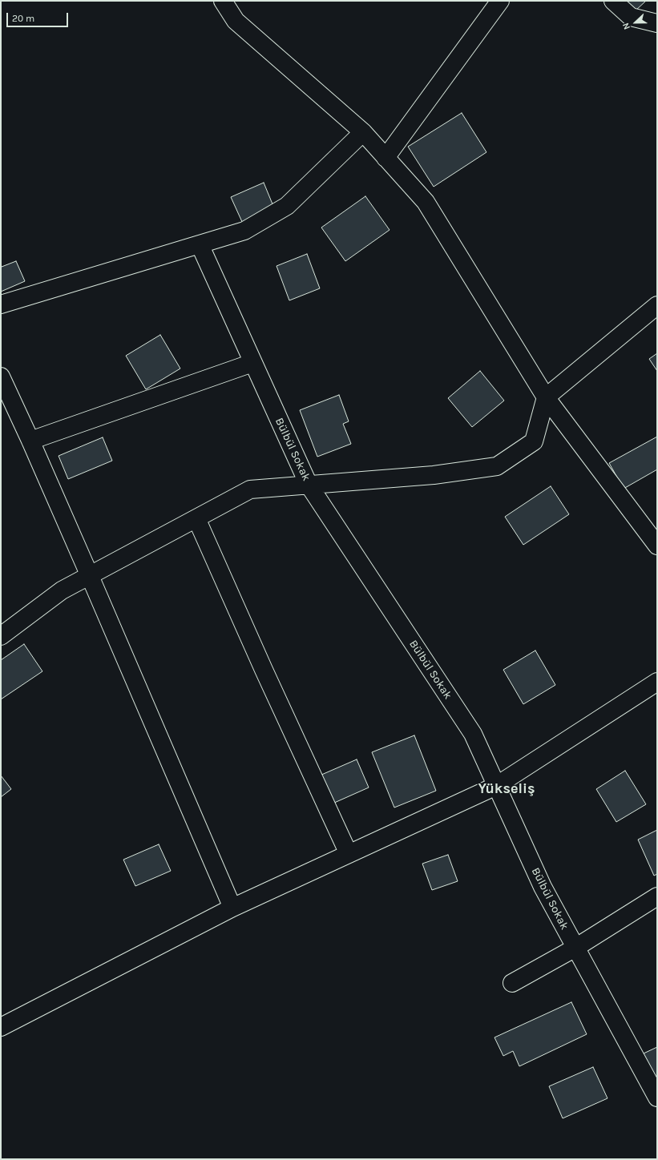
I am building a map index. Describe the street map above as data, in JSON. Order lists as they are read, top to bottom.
{
  "streets": {
    "street": ["Bülbül Sokak"]
  },
  "districts": ["Yükseliş"],
  "scale_bar": "20 m",
  "north": "left"
}
